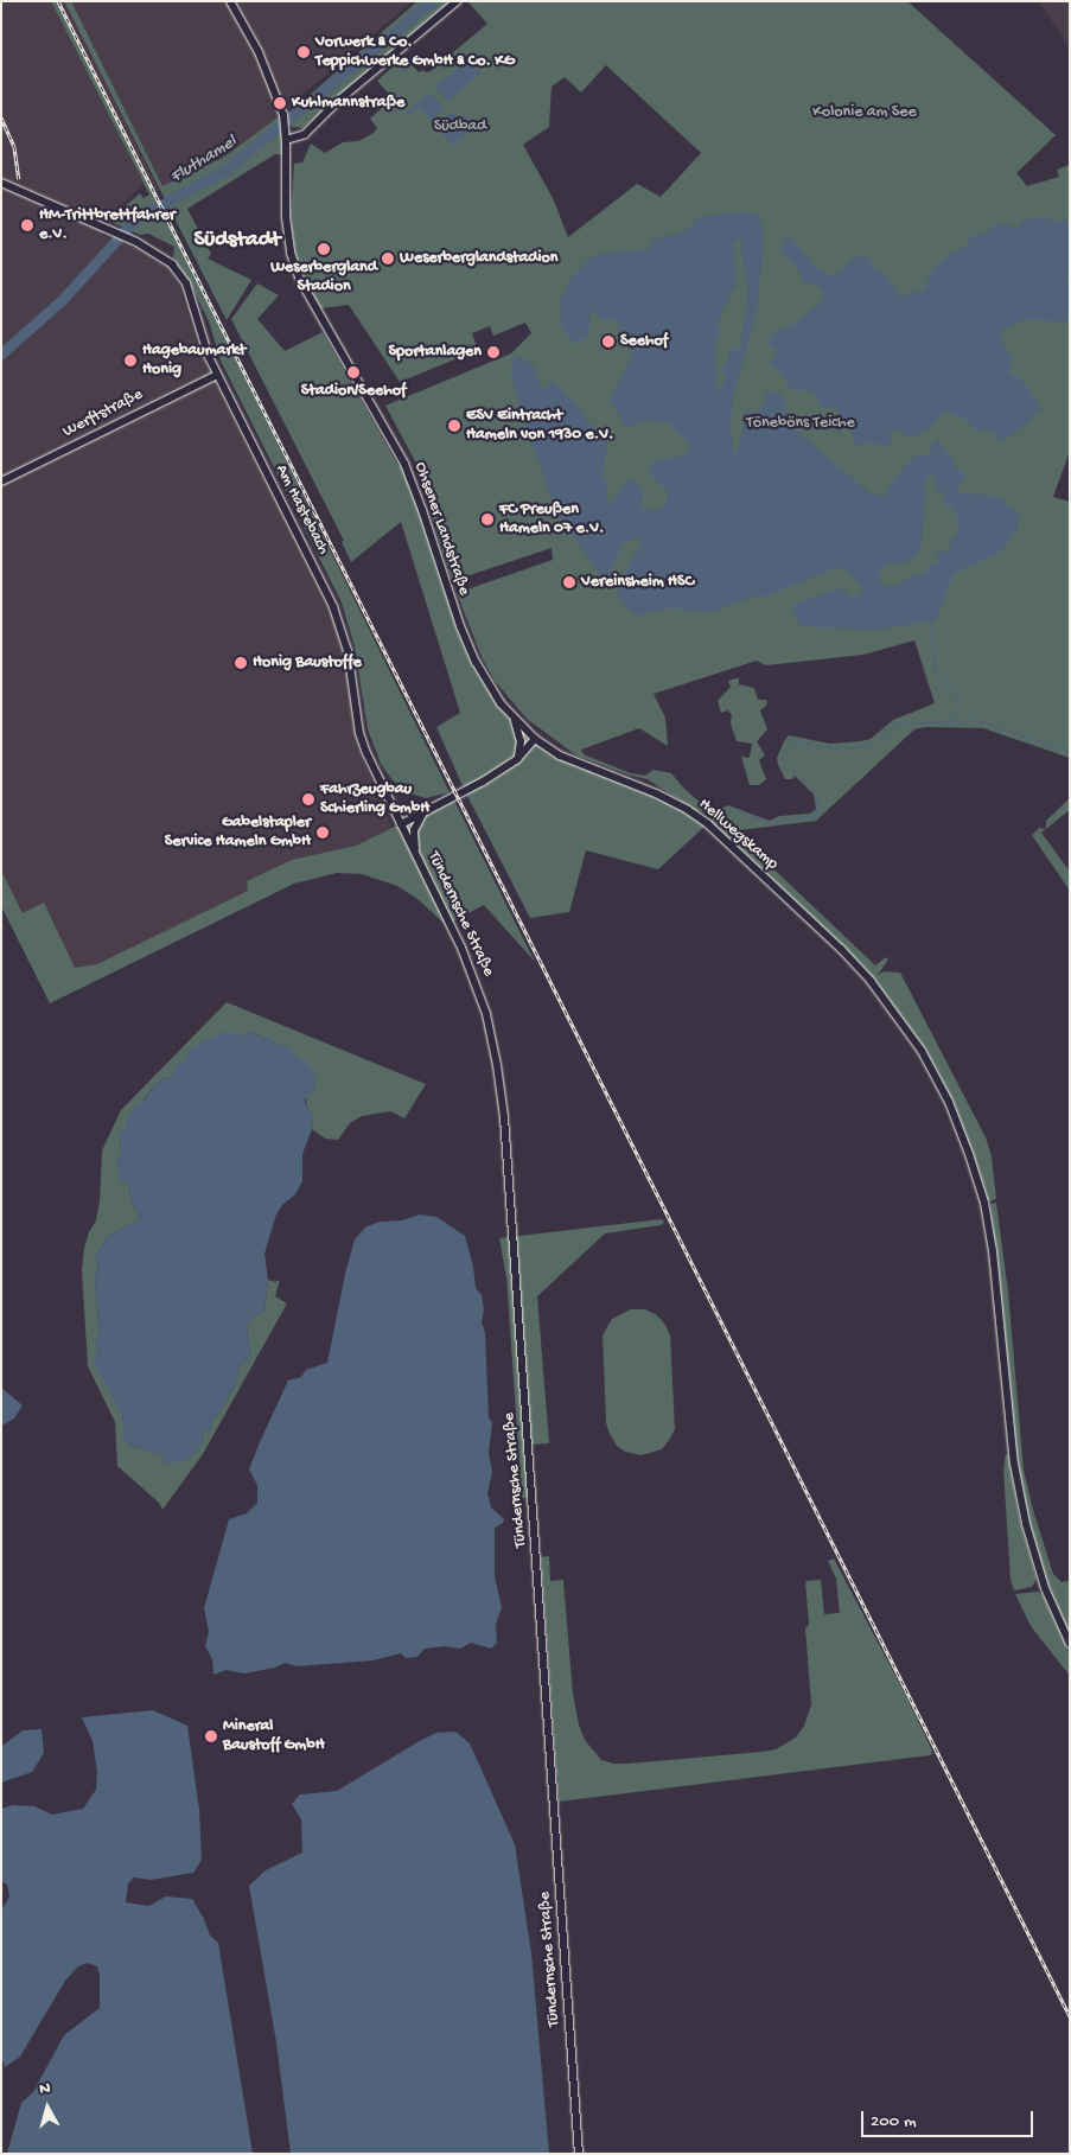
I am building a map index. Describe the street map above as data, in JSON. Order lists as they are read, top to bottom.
{
  "streets": {
    "main road": [
      "Werftstraße",
      "Am Hastebach",
      "Ohsener Landstraße",
      "Hellwegskamp",
      "Tündernsche Straße"
    ]
  },
  "crossings": [
    ["Werftstraße", "Am Hastebach"],
    ["Am Hastebach", "Tündernsche Straße"],
    ["Ohsener Landstraße", "Hellwegskamp"]
  ],
  "districts": ["Südstadt"],
  "water": ["Fluthamel"],
  "parks": ["Kolonie am See", "Südbad", "Töneböns Teiche"],
  "places": [
    "Vorwerk & Co. Teppichwerke GmbH & Co. KG",
    "Kuhlmannstraße",
    "HM-Trittbrettfahrer e.V.",
    "Weserbergland Stadion",
    "Weserberglandstadion",
    "Seehof",
    "Sportanlagen",
    "Hagebaumarkt Honig",
    "Stadion/Seehof",
    "ESV Eintracht Hameln von 1930 e.V.",
    "FC Preußen Hameln 07 e.V.",
    "Vereinsheim HSC",
    "Honig Baustoffe",
    "Fahrzeugbau Schierling GmbH",
    "Gabelstapler Service Hameln GmbH",
    "Mineral Baustoff GmbH"
  ],
  "scale_bar": "200 m",
  "north": "top"
}
